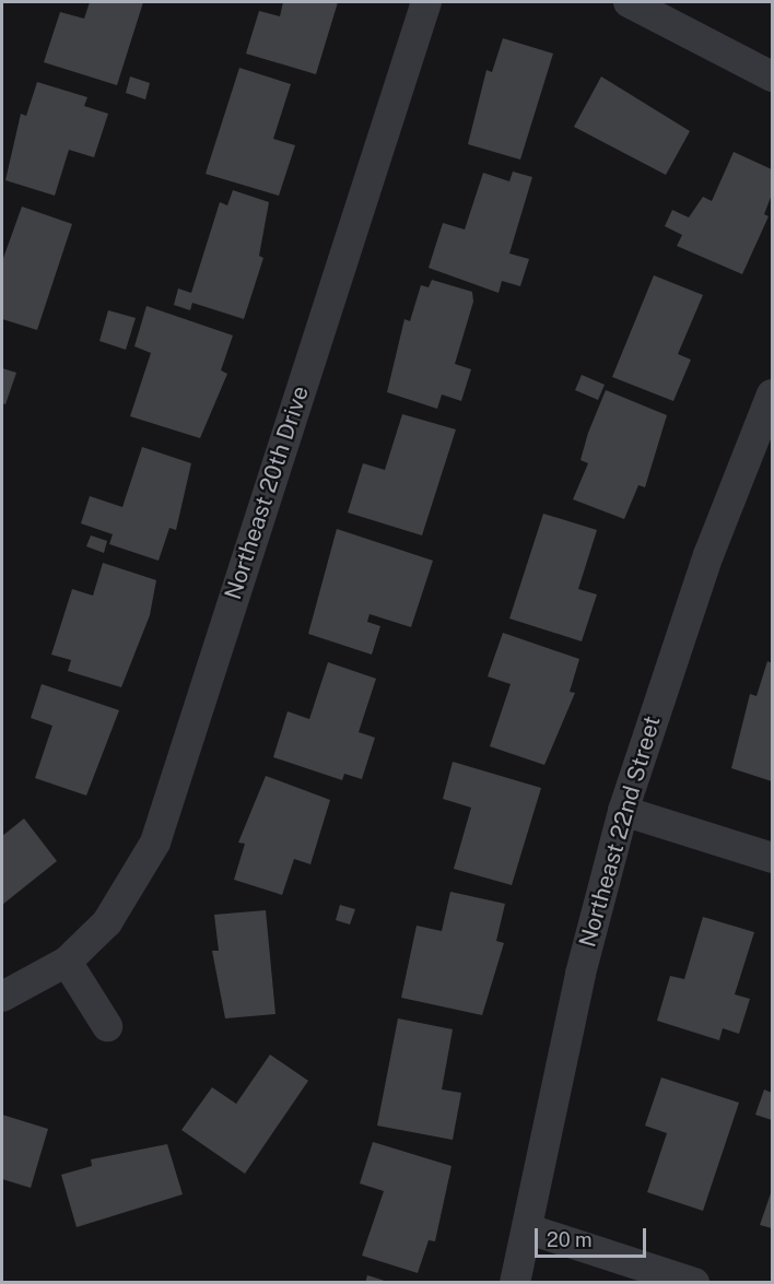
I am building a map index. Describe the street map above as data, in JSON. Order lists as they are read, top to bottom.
{
  "streets": {
    "street": ["Northeast 20th Drive", "Northeast 22nd Street"]
  },
  "scale_bar": "20 m"
}
